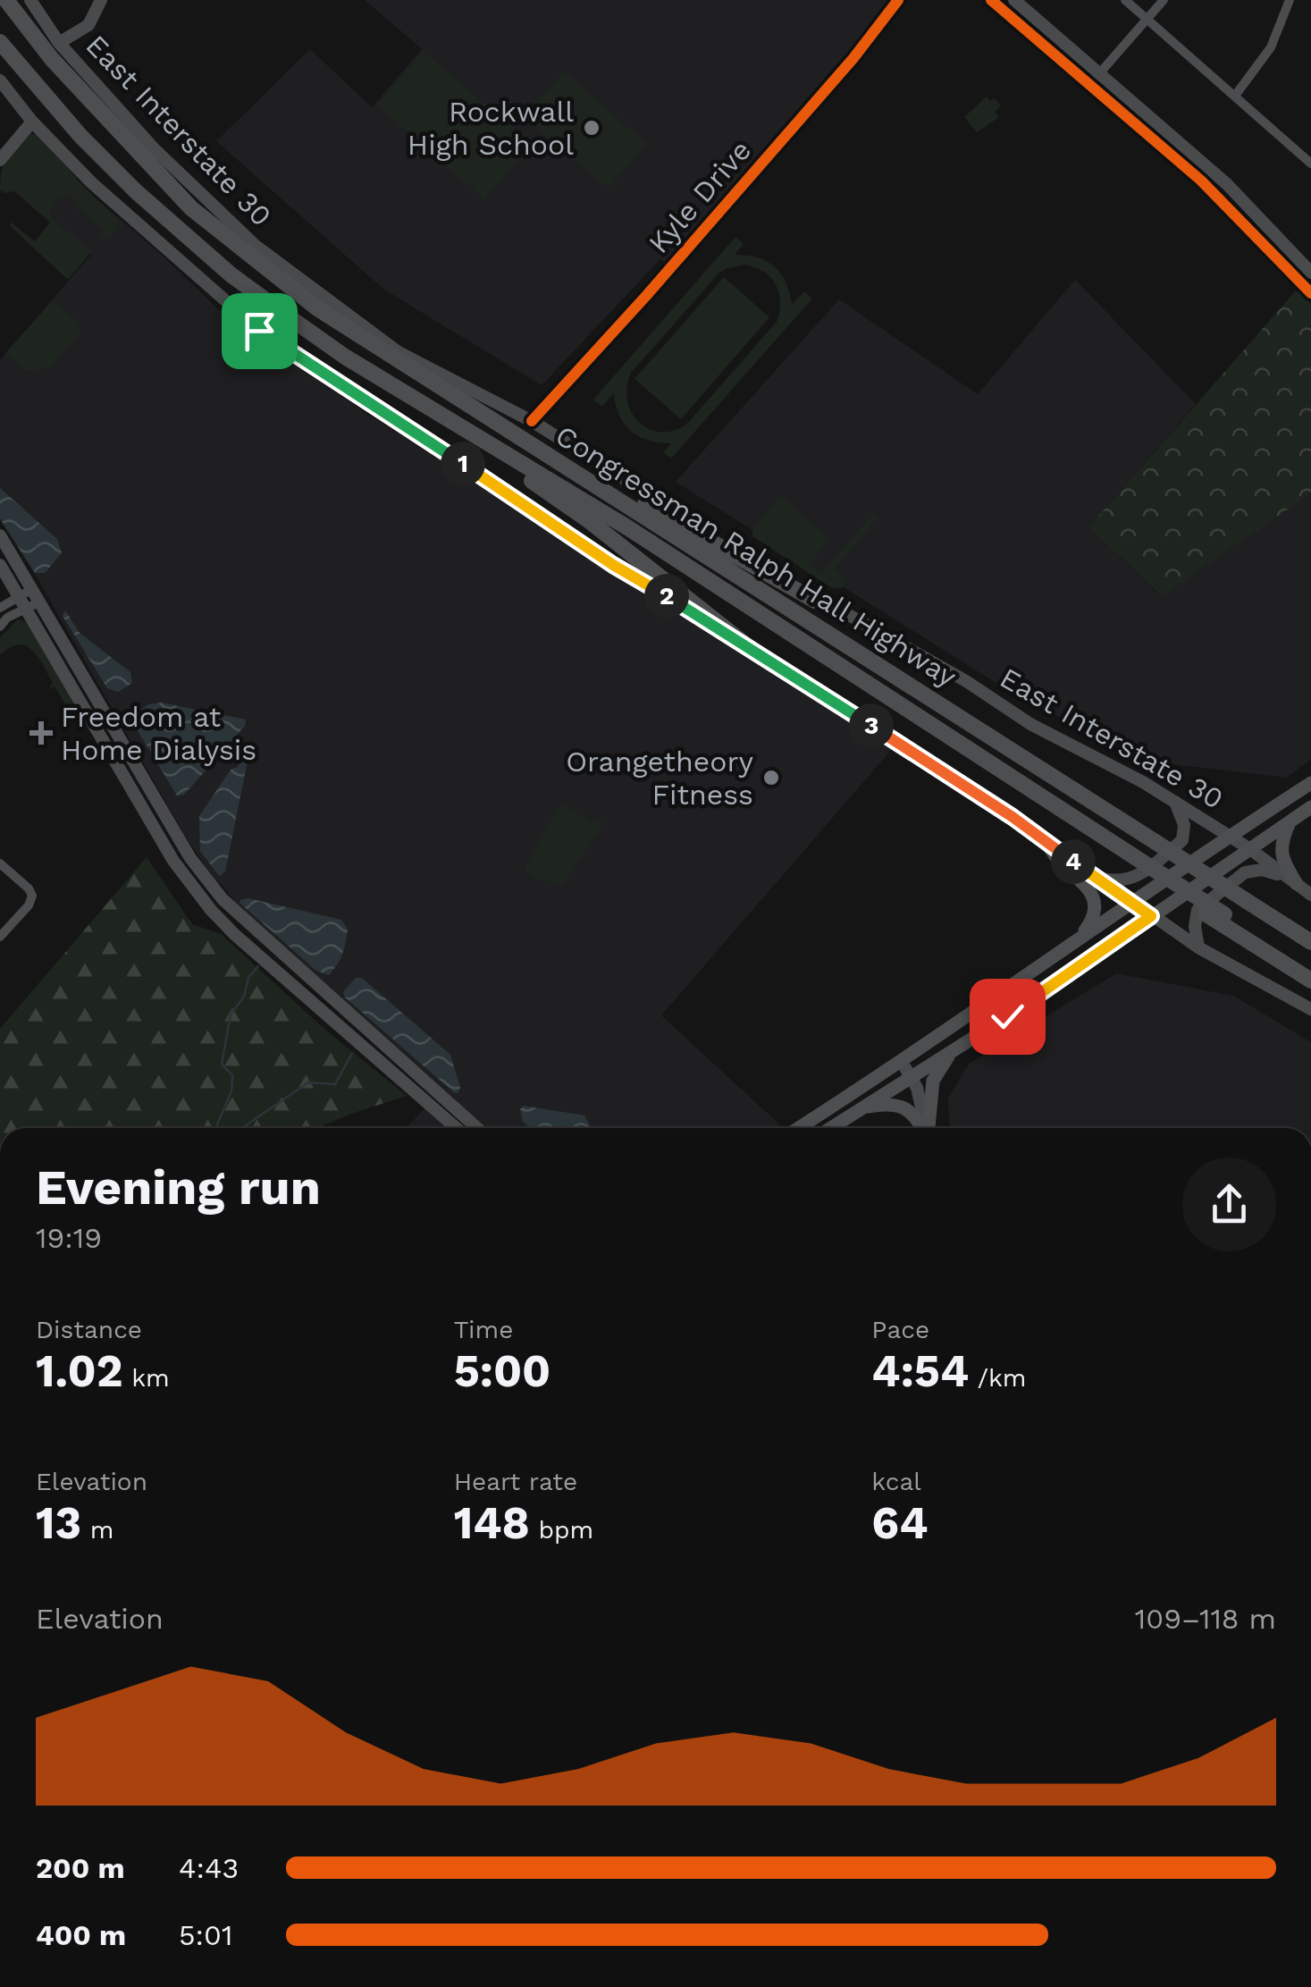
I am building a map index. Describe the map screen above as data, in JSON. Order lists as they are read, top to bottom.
{
  "streets": {
    "highway": ["Congressman Ralph Hall Highway"],
    "main road": ["East Interstate 30", "Kyle Drive"]
  },
  "crossings": [
    ["East Interstate 30", "Kyle Drive"]
  ],
  "places": {
    "other": ["Rockwall High School", "Orangetheory Fitness"],
    "health": ["Freedom at Home Dialysis"]
  },
  "page": {
    "pins": [
      "1",
      "2",
      "3",
      "4"
    ],
    "heading": ["Evening run", "19:19"],
    "stats": [
      ["Distance", "1.02 km"],
      ["Time", "5:00"],
      ["Pace", "4:54 /km"],
      ["Elevation", "13 m"],
      ["Heart rate", "148 bpm"],
      ["kcal", "64"]
    ],
    "chart": ["Elevation", "109–118 m"],
    "list": [
      {
        "name": "200 m",
        "note": "4:43"
      },
      {
        "name": "400 m",
        "note": "5:01"
      }
    ]
  }
}
